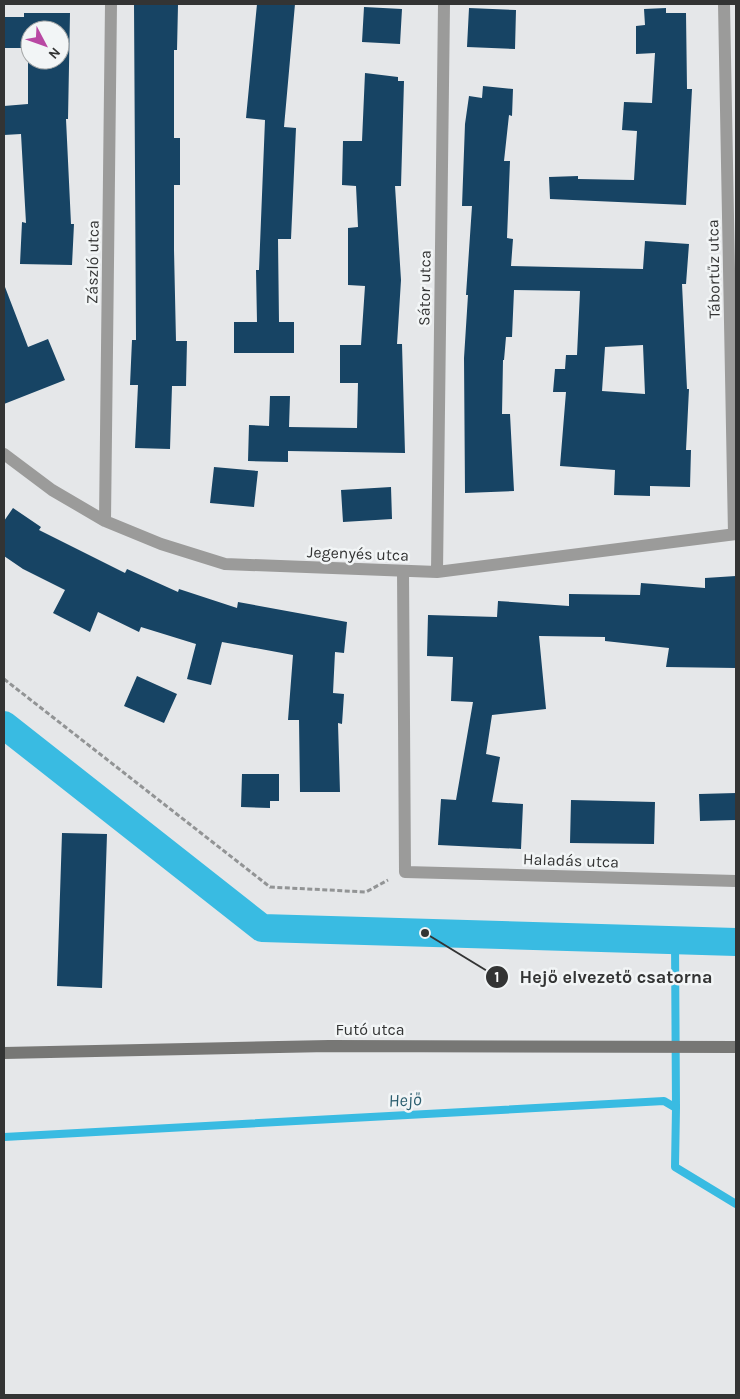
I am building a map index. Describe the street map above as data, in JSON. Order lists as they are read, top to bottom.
{
  "streets": {
    "main road": ["Futó utca"],
    "street": [
      "Zászló utca",
      "Tábortűz utca",
      "Sátor utca",
      "Jegenyés utca",
      "Haladás utca"
    ]
  },
  "crossings": [
    ["Zászló utca", "Jegenyés utca"],
    ["Tábortűz utca", "Jegenyés utca"],
    ["Sátor utca", "Jegenyés utca"]
  ],
  "water": ["Hejő"],
  "places": ["Hejő elvezető csatorna"],
  "north": "bottom right"
}
